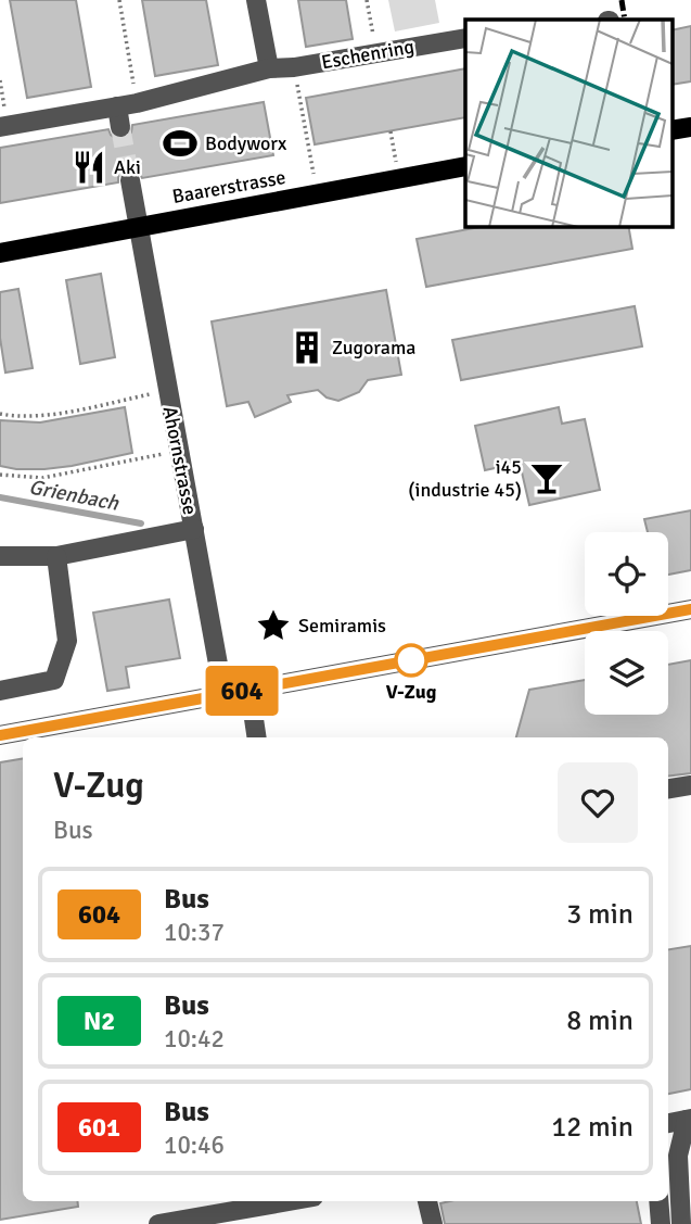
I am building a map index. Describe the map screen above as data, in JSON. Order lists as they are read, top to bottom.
{
  "streets": {
    "main road": ["Baarerstrasse"],
    "street": ["Eschenring", "Ahornstrasse"]
  },
  "crossings": [
    ["Baarerstrasse", "Ahornstrasse"]
  ],
  "water": ["Grienbach"],
  "places": {
    "sports": ["Bodyworx"],
    "restaurant": ["Aki"],
    "building": ["Zugorama"],
    "bar": ["i45 (industrie 45)"],
    "place": ["Semiramis"],
    "other": ["V-Zug"]
  },
  "lines": ["bus line 604"],
  "page": {
    "on_map": "604",
    "heading": ["V-Zug", "Bus"],
    "list": [
      {
        "mark": "604",
        "name": "Bus",
        "note": "10:37",
        "value": "3 min"
      },
      {
        "mark": "N2",
        "name": "Bus",
        "note": "10:42",
        "value": "8 min"
      },
      {
        "mark": "601",
        "name": "Bus",
        "note": "10:46",
        "value": "12 min"
      }
    ]
  }
}
